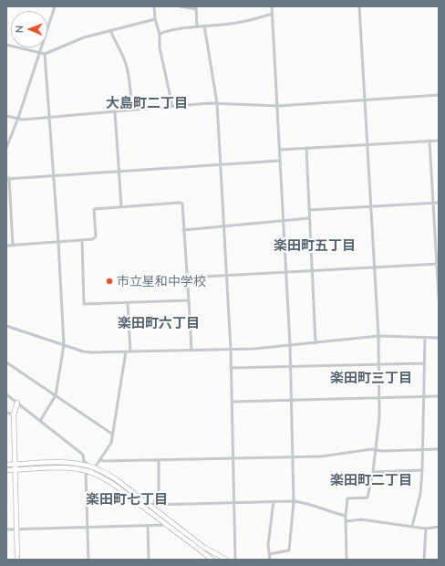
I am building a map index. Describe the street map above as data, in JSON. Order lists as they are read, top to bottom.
{
  "districts": [
    "大島町二丁目",
    "楽田町五丁目",
    "楽田町六丁目",
    "楽田町三丁目",
    "楽田町二丁目",
    "楽田町七丁目"
  ],
  "places": ["市立星和中学校"],
  "north": "left"
}
